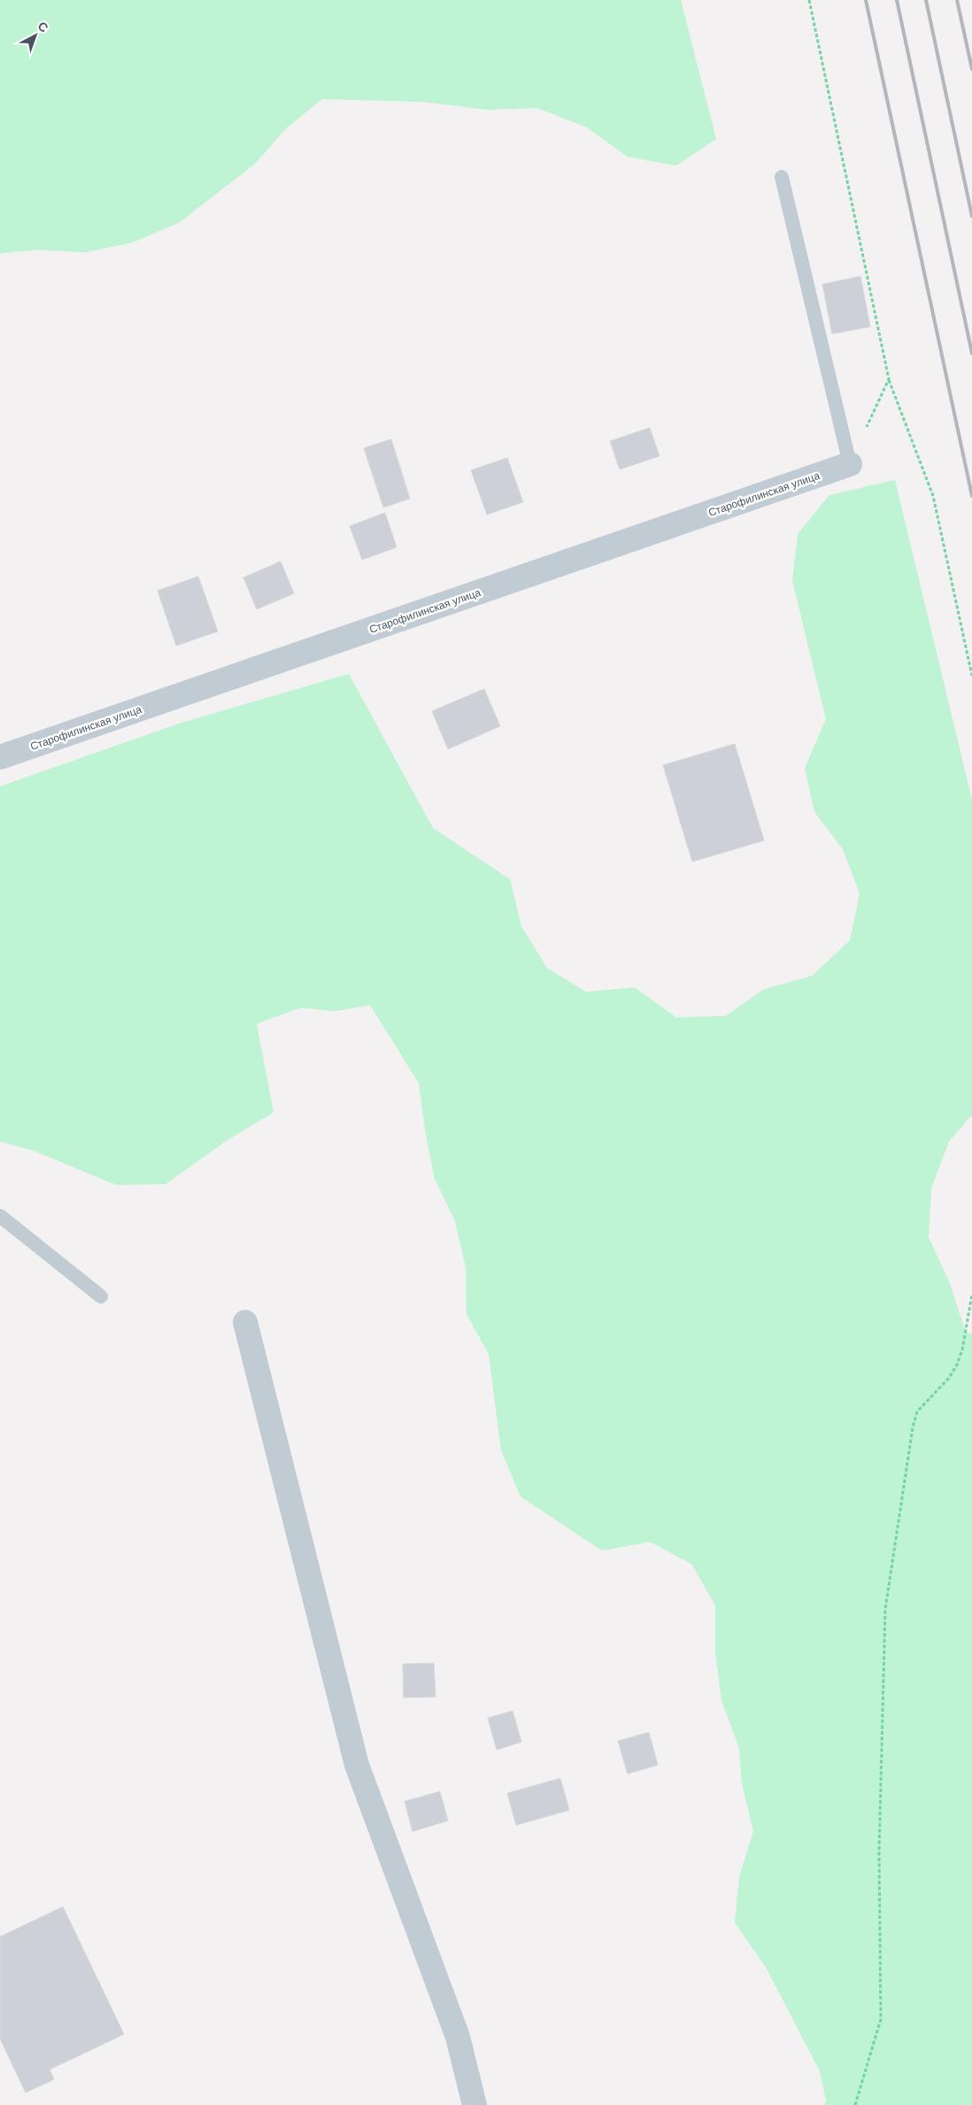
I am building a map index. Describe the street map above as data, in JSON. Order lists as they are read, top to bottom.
{
  "streets": {
    "street": ["Старофилинская улица"]
  },
  "north": "top right"
}
